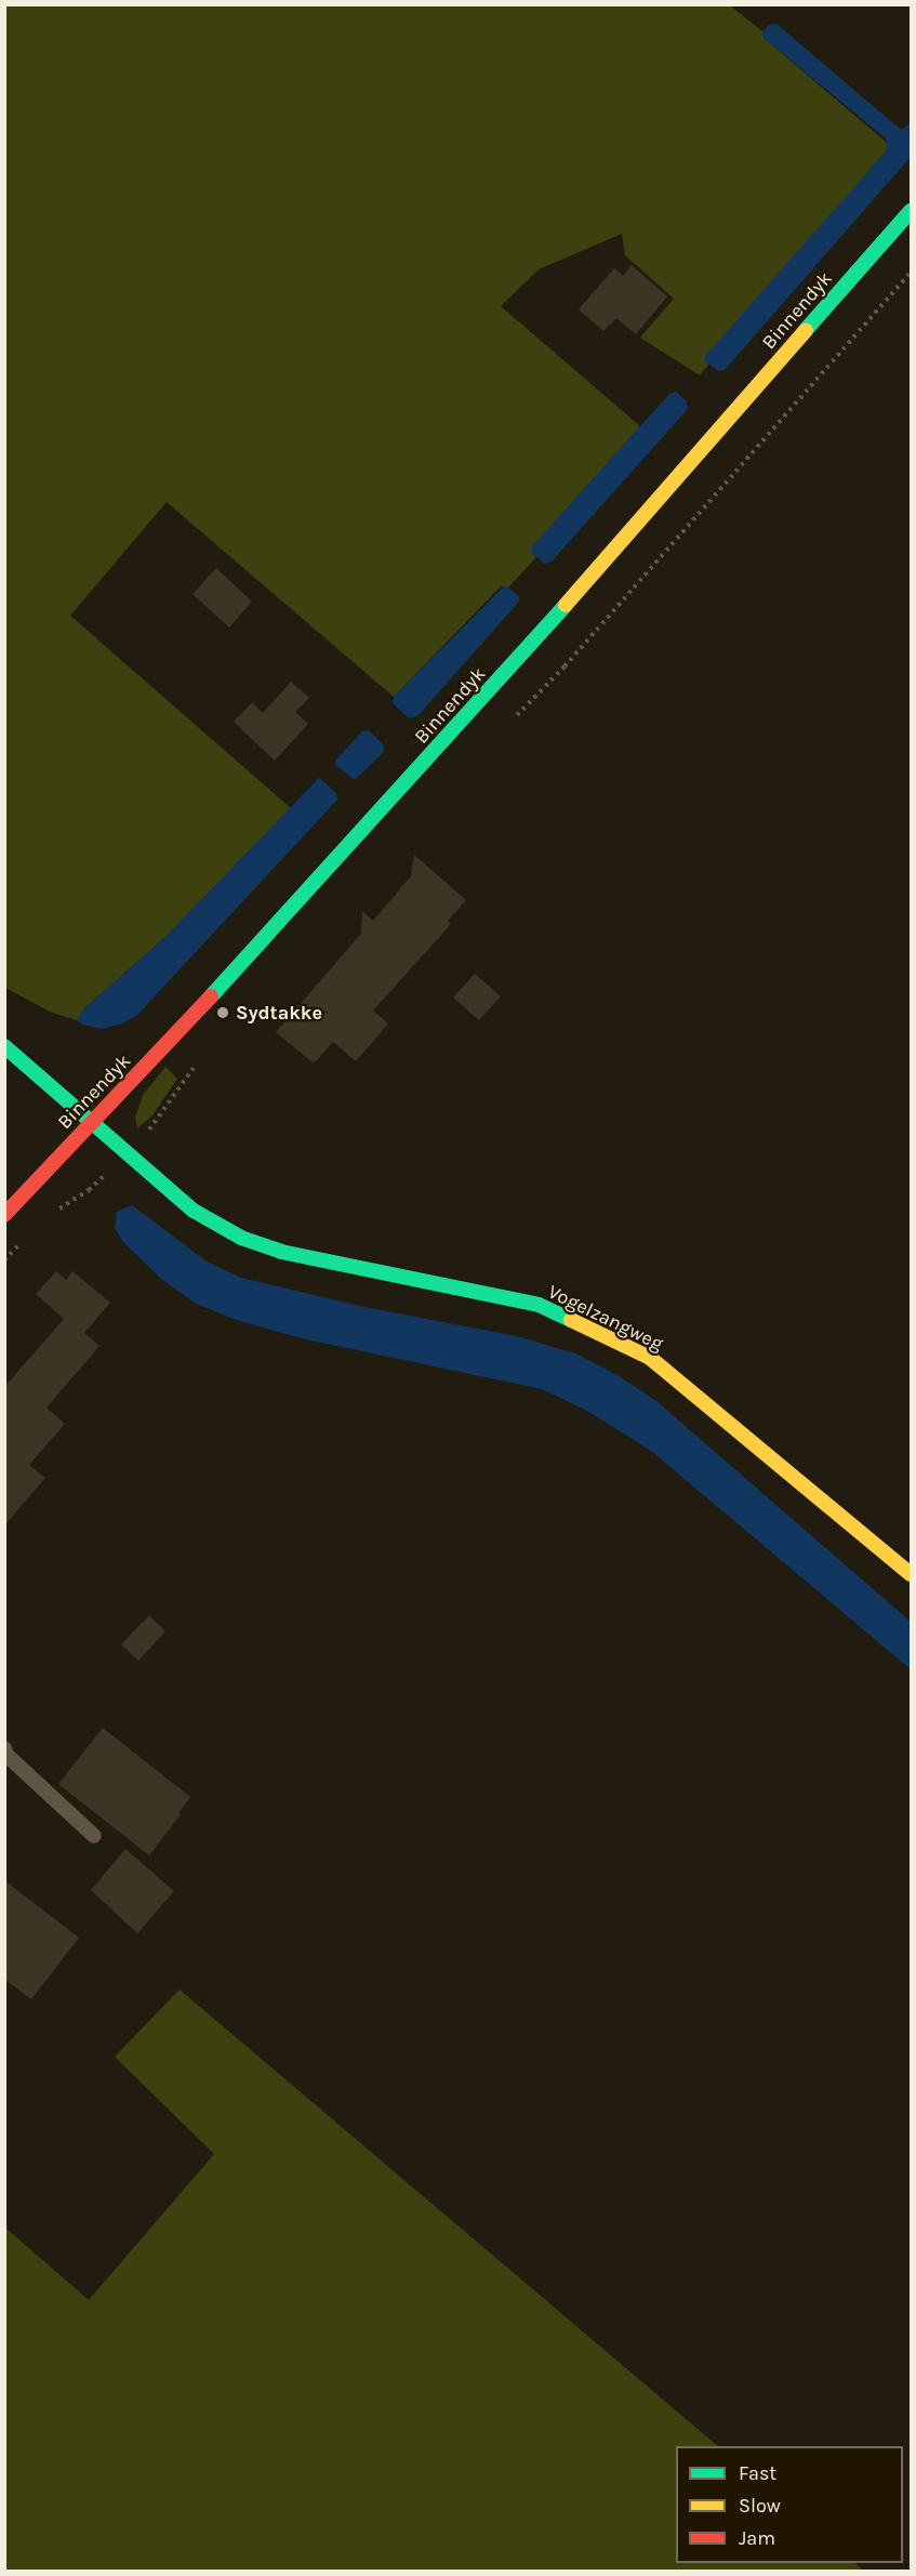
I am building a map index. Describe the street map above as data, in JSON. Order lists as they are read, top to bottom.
{
  "streets": {
    "main road": ["Binnendyk", "Vogelzangweg"]
  },
  "places": ["Sydtakke"],
  "legend": ["Fast", "Slow", "Jam"]
}
